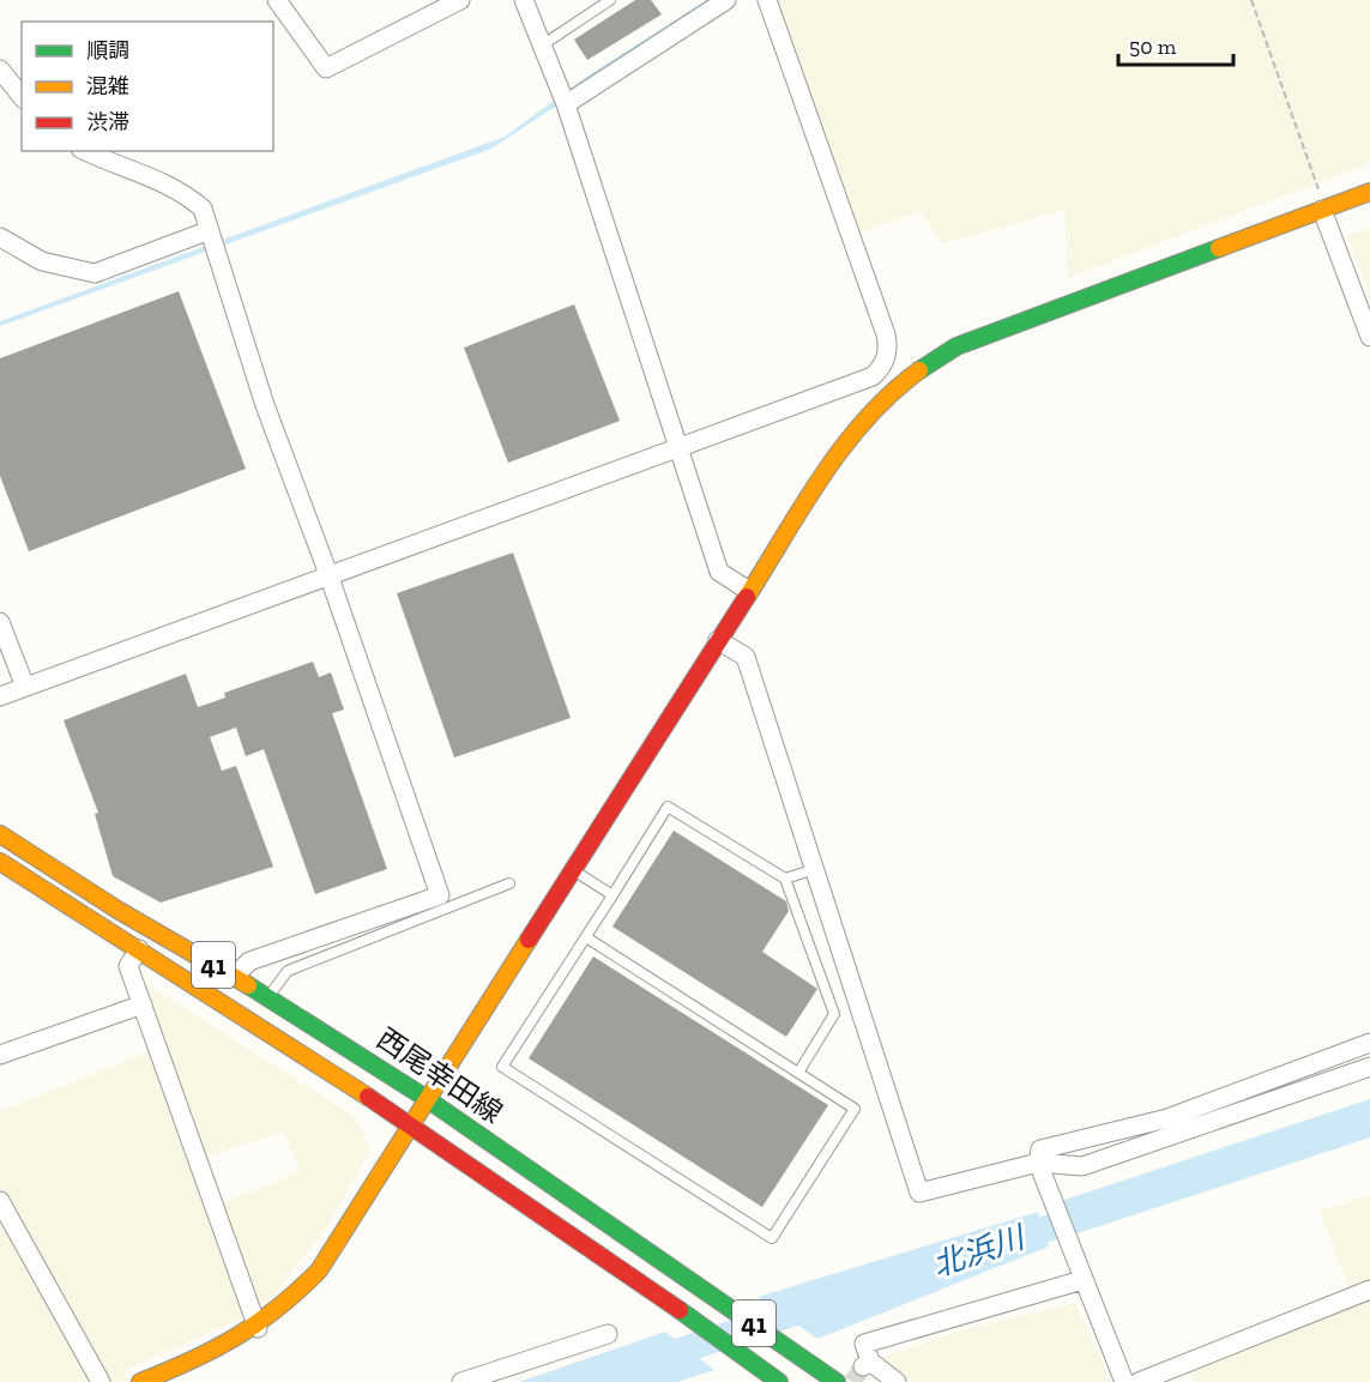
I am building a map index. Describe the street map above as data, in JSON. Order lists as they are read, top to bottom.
{
  "streets": {
    "main road": ["41", "西尾幸田線"]
  },
  "water": ["北浜川"],
  "legend": ["順調", "混雑", "渋滞"],
  "scale_bar": "50 m"
}
